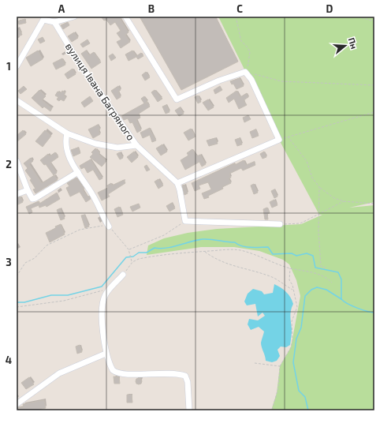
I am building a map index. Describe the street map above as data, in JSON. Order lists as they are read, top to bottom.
{
  "streets": {
    "street": ["вулиця Івана Багряного"]
  },
  "north": "right",
  "grid": {
    "columns": [
      "A",
      "B",
      "C",
      "D"
    ],
    "rows": [
      "1",
      "2",
      "3",
      "4"
    ]
  }
}
